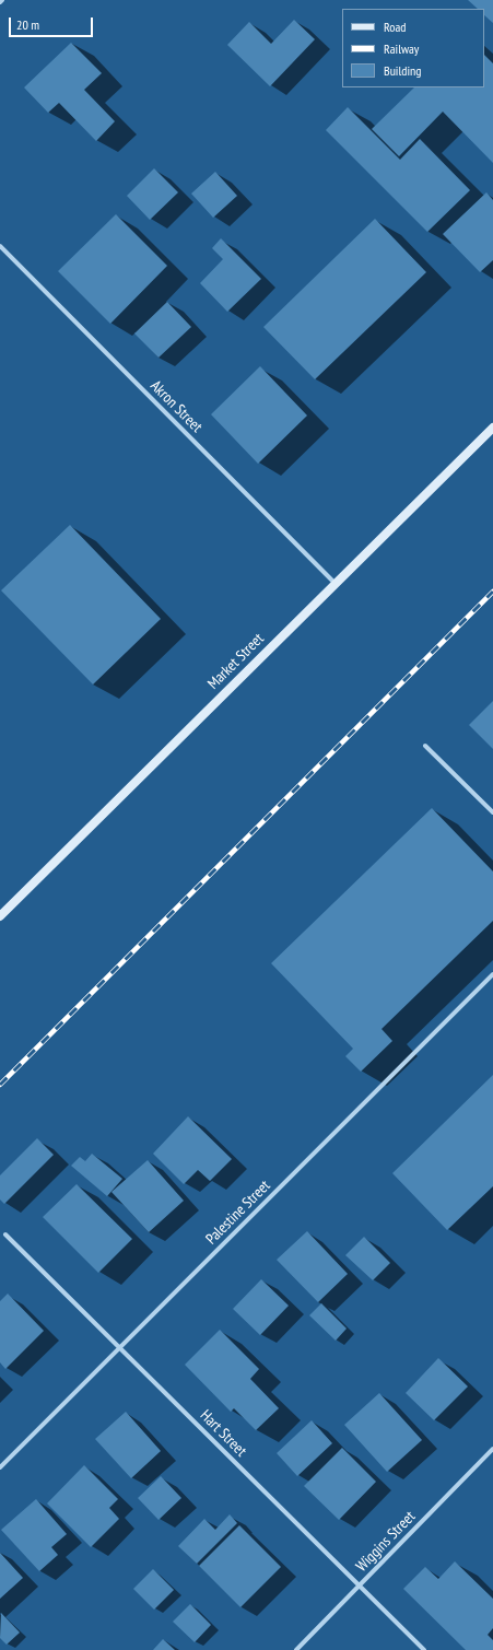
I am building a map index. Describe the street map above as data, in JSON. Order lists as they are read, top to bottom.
{
  "streets": {
    "main road": ["Market Street"],
    "street": [
      "Akron Street",
      "Palestine Street",
      "Hart Street",
      "Wiggins Street"
    ]
  },
  "crossings": [
    ["Akron Street", "Market Street"],
    ["Palestine Street", "Hart Street"],
    ["Hart Street", "Wiggins Street"]
  ],
  "legend": ["Road", "Railway", "Building"],
  "scale_bar": "20 m"
}
